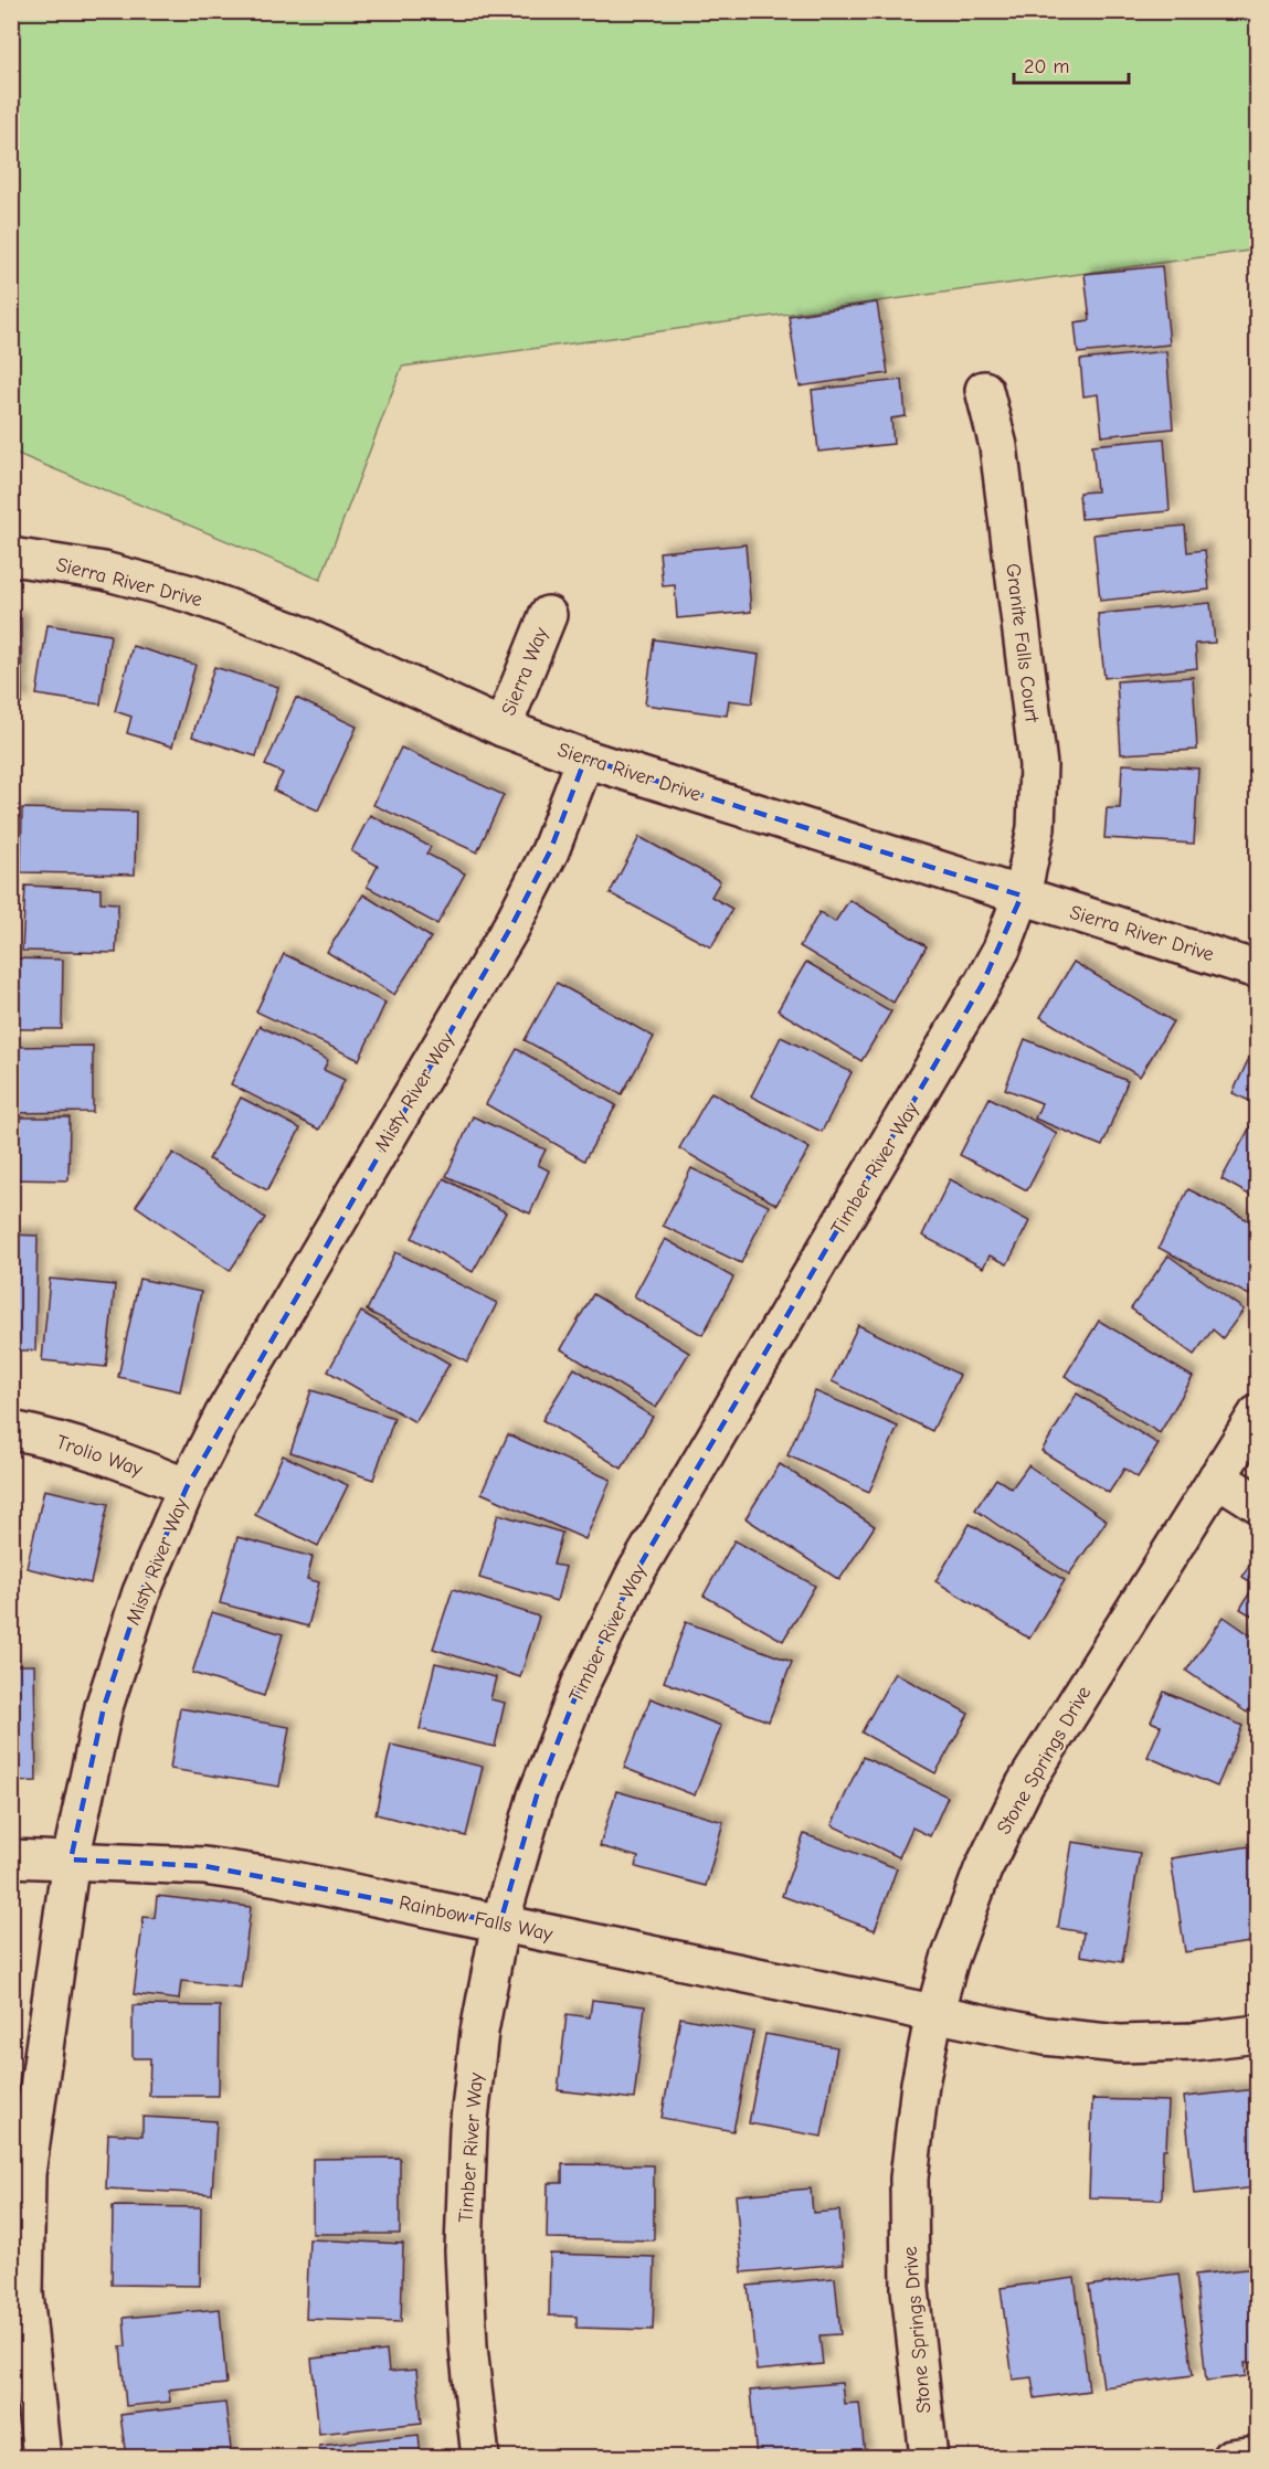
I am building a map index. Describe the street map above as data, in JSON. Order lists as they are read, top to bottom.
{
  "streets": {
    "street": [
      "Sierra River Drive",
      "Granite Falls Court",
      "Sierra Way",
      "Misty River Way",
      "Timber River Way",
      "Trolio Way",
      "Stone Springs Drive",
      "Rainbow Falls Way"
    ]
  },
  "crossings": [
    ["Sierra River Drive", "Granite Falls Court"],
    ["Sierra River Drive", "Sierra Way"],
    ["Sierra River Drive", "Misty River Way"],
    ["Sierra River Drive", "Timber River Way"],
    ["Granite Falls Court", "Timber River Way"],
    ["Misty River Way", "Trolio Way"],
    ["Misty River Way", "Rainbow Falls Way"],
    ["Timber River Way", "Rainbow Falls Way"],
    ["Stone Springs Drive", "Rainbow Falls Way"]
  ],
  "scale_bar": "20 m"
}
